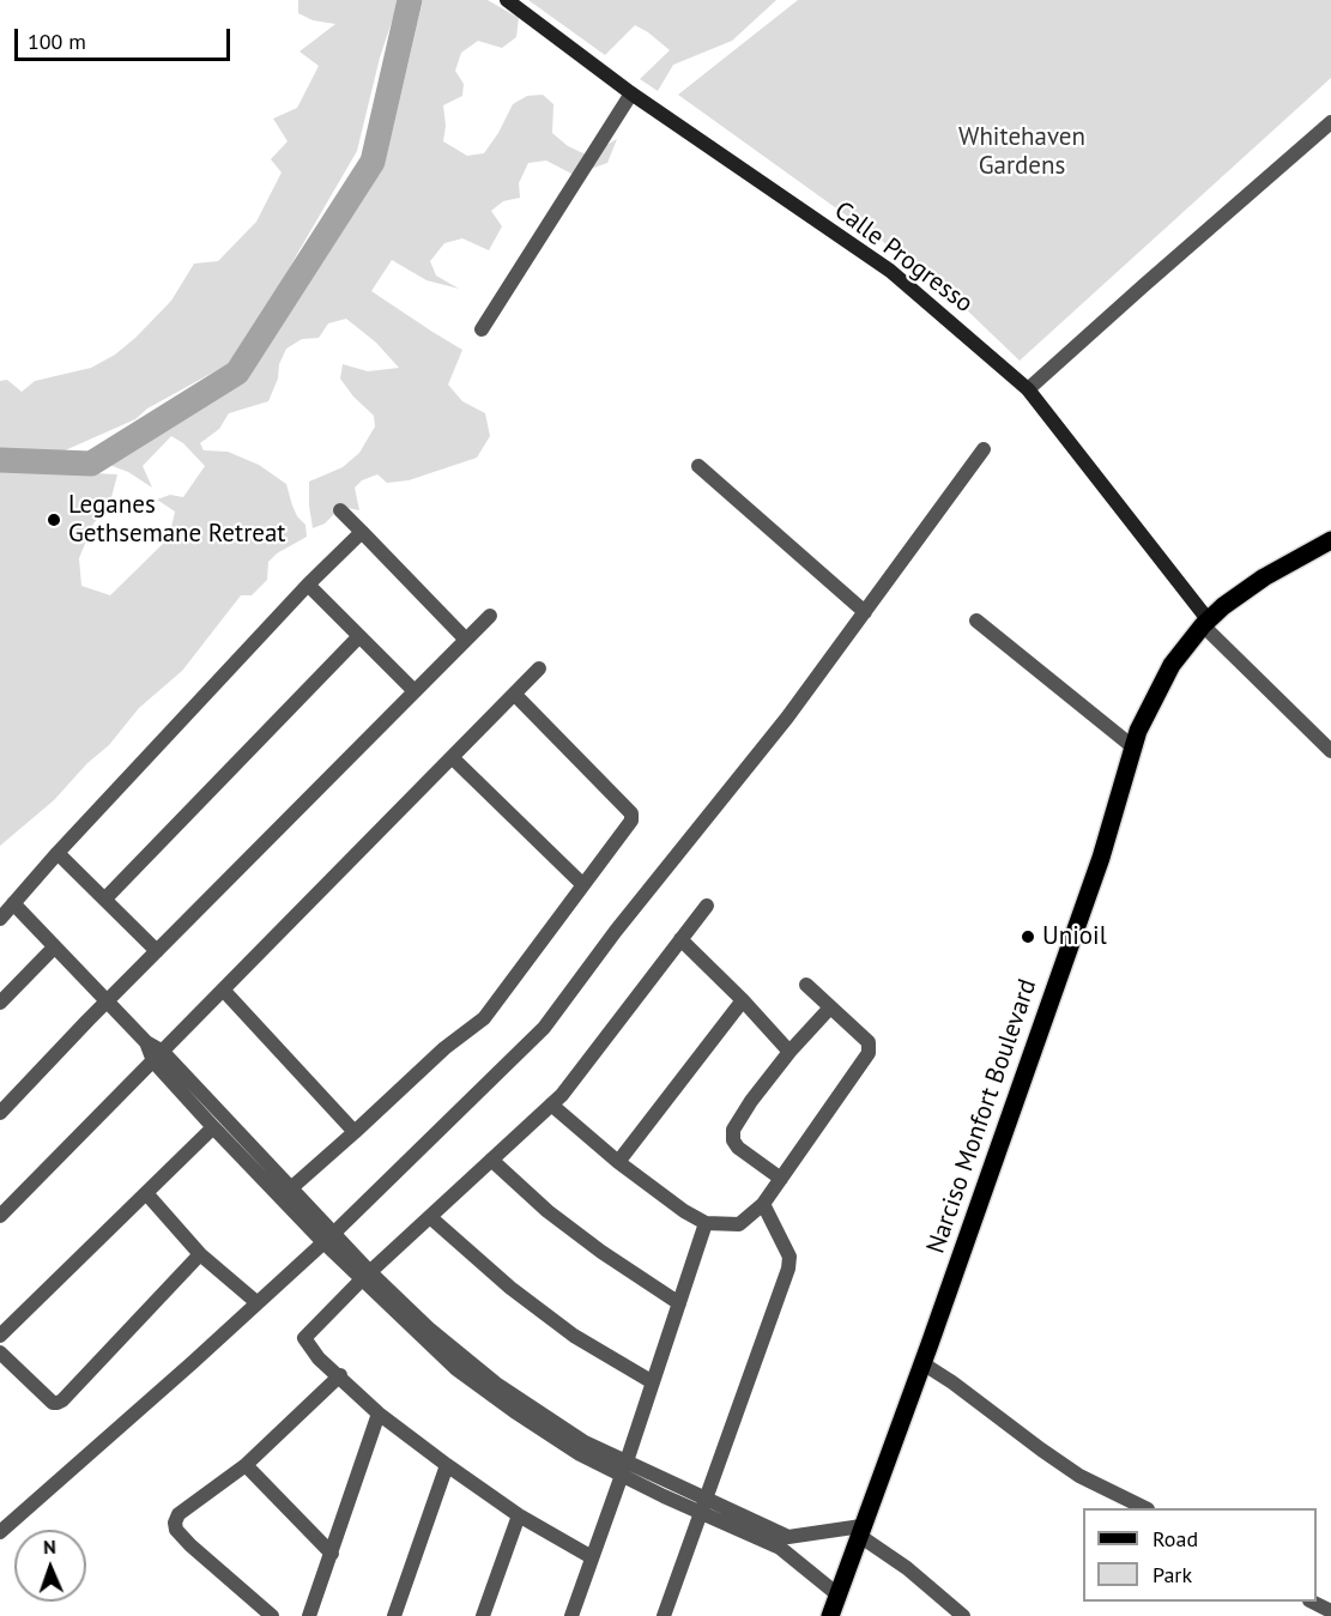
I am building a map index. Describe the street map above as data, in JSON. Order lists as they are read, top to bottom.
{
  "streets": {
    "main road": ["Calle Progresso", "Narciso Monfort Boulevard"]
  },
  "crossings": [
    ["Calle Progresso", "Narciso Monfort Boulevard"]
  ],
  "parks": ["Whitehaven Gardens"],
  "places": ["Leganes Gethsemane Retreat", "Unioil"],
  "legend": ["Road", "Park"],
  "scale_bar": "100 m",
  "north": "top"
}
